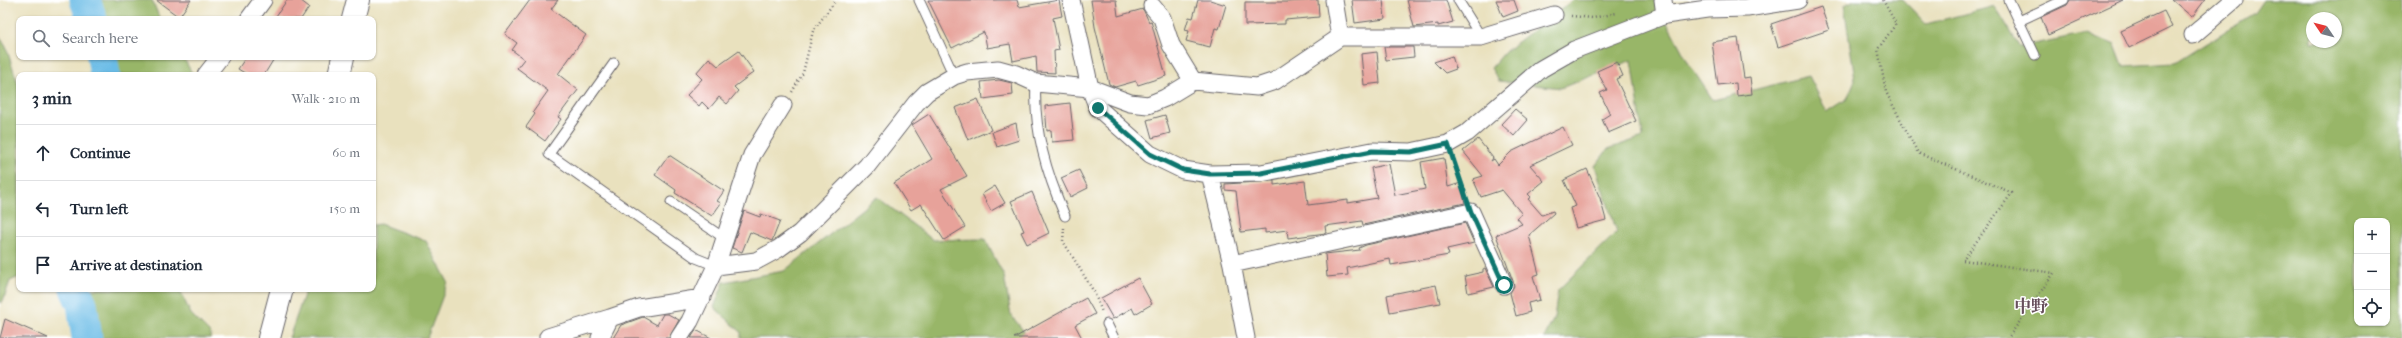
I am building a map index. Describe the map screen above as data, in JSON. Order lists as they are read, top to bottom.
{
  "districts": ["中野"],
  "north": "top left",
  "page": {
    "search": "Search here",
    "heading": ["3 min", "Walk · 210 m"],
    "list": [
      ["Continue", "60 m"],
      ["Turn left", "150 m"],
      "Arrive at destination"
    ],
    "map_buttons": ["+", "−"]
  }
}
